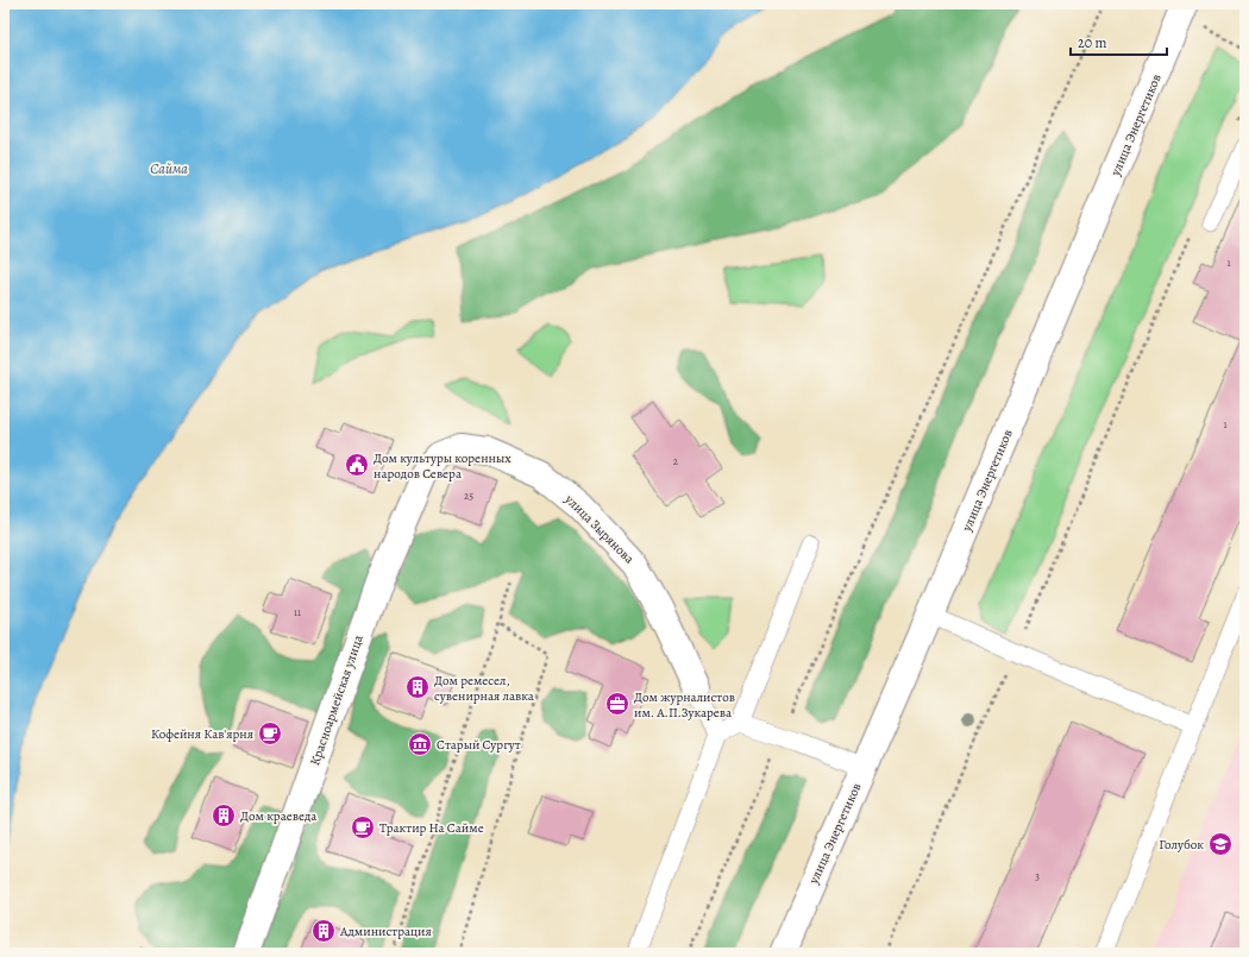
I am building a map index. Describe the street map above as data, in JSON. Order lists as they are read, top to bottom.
{
  "streets": {
    "main road": ["улица Энергетиков", "улица Зырянова", "Красноармейская улица"]
  },
  "crossings": [
    ["улица Зырянова", "Красноармейская улица"]
  ],
  "water": ["Сайма"],
  "places": {
    "public building": ["Дом культуры коренных народов Севера"],
    "building": ["Дом ремесел, сувенирная лавка", "Дом краеведа", "Администрация"],
    "office": ["Дом журналистов им. А.П.Зукарева"],
    "cafe": ["Кофейня Кав'ярня", "Трактир На Сайме"],
    "museum": ["Старый Сургут"],
    "school or university": ["Голубок"]
  },
  "house_numbers": [
    "1",
    "1",
    "2",
    "25",
    "11",
    "3"
  ],
  "scale_bar": "20 m"
}
